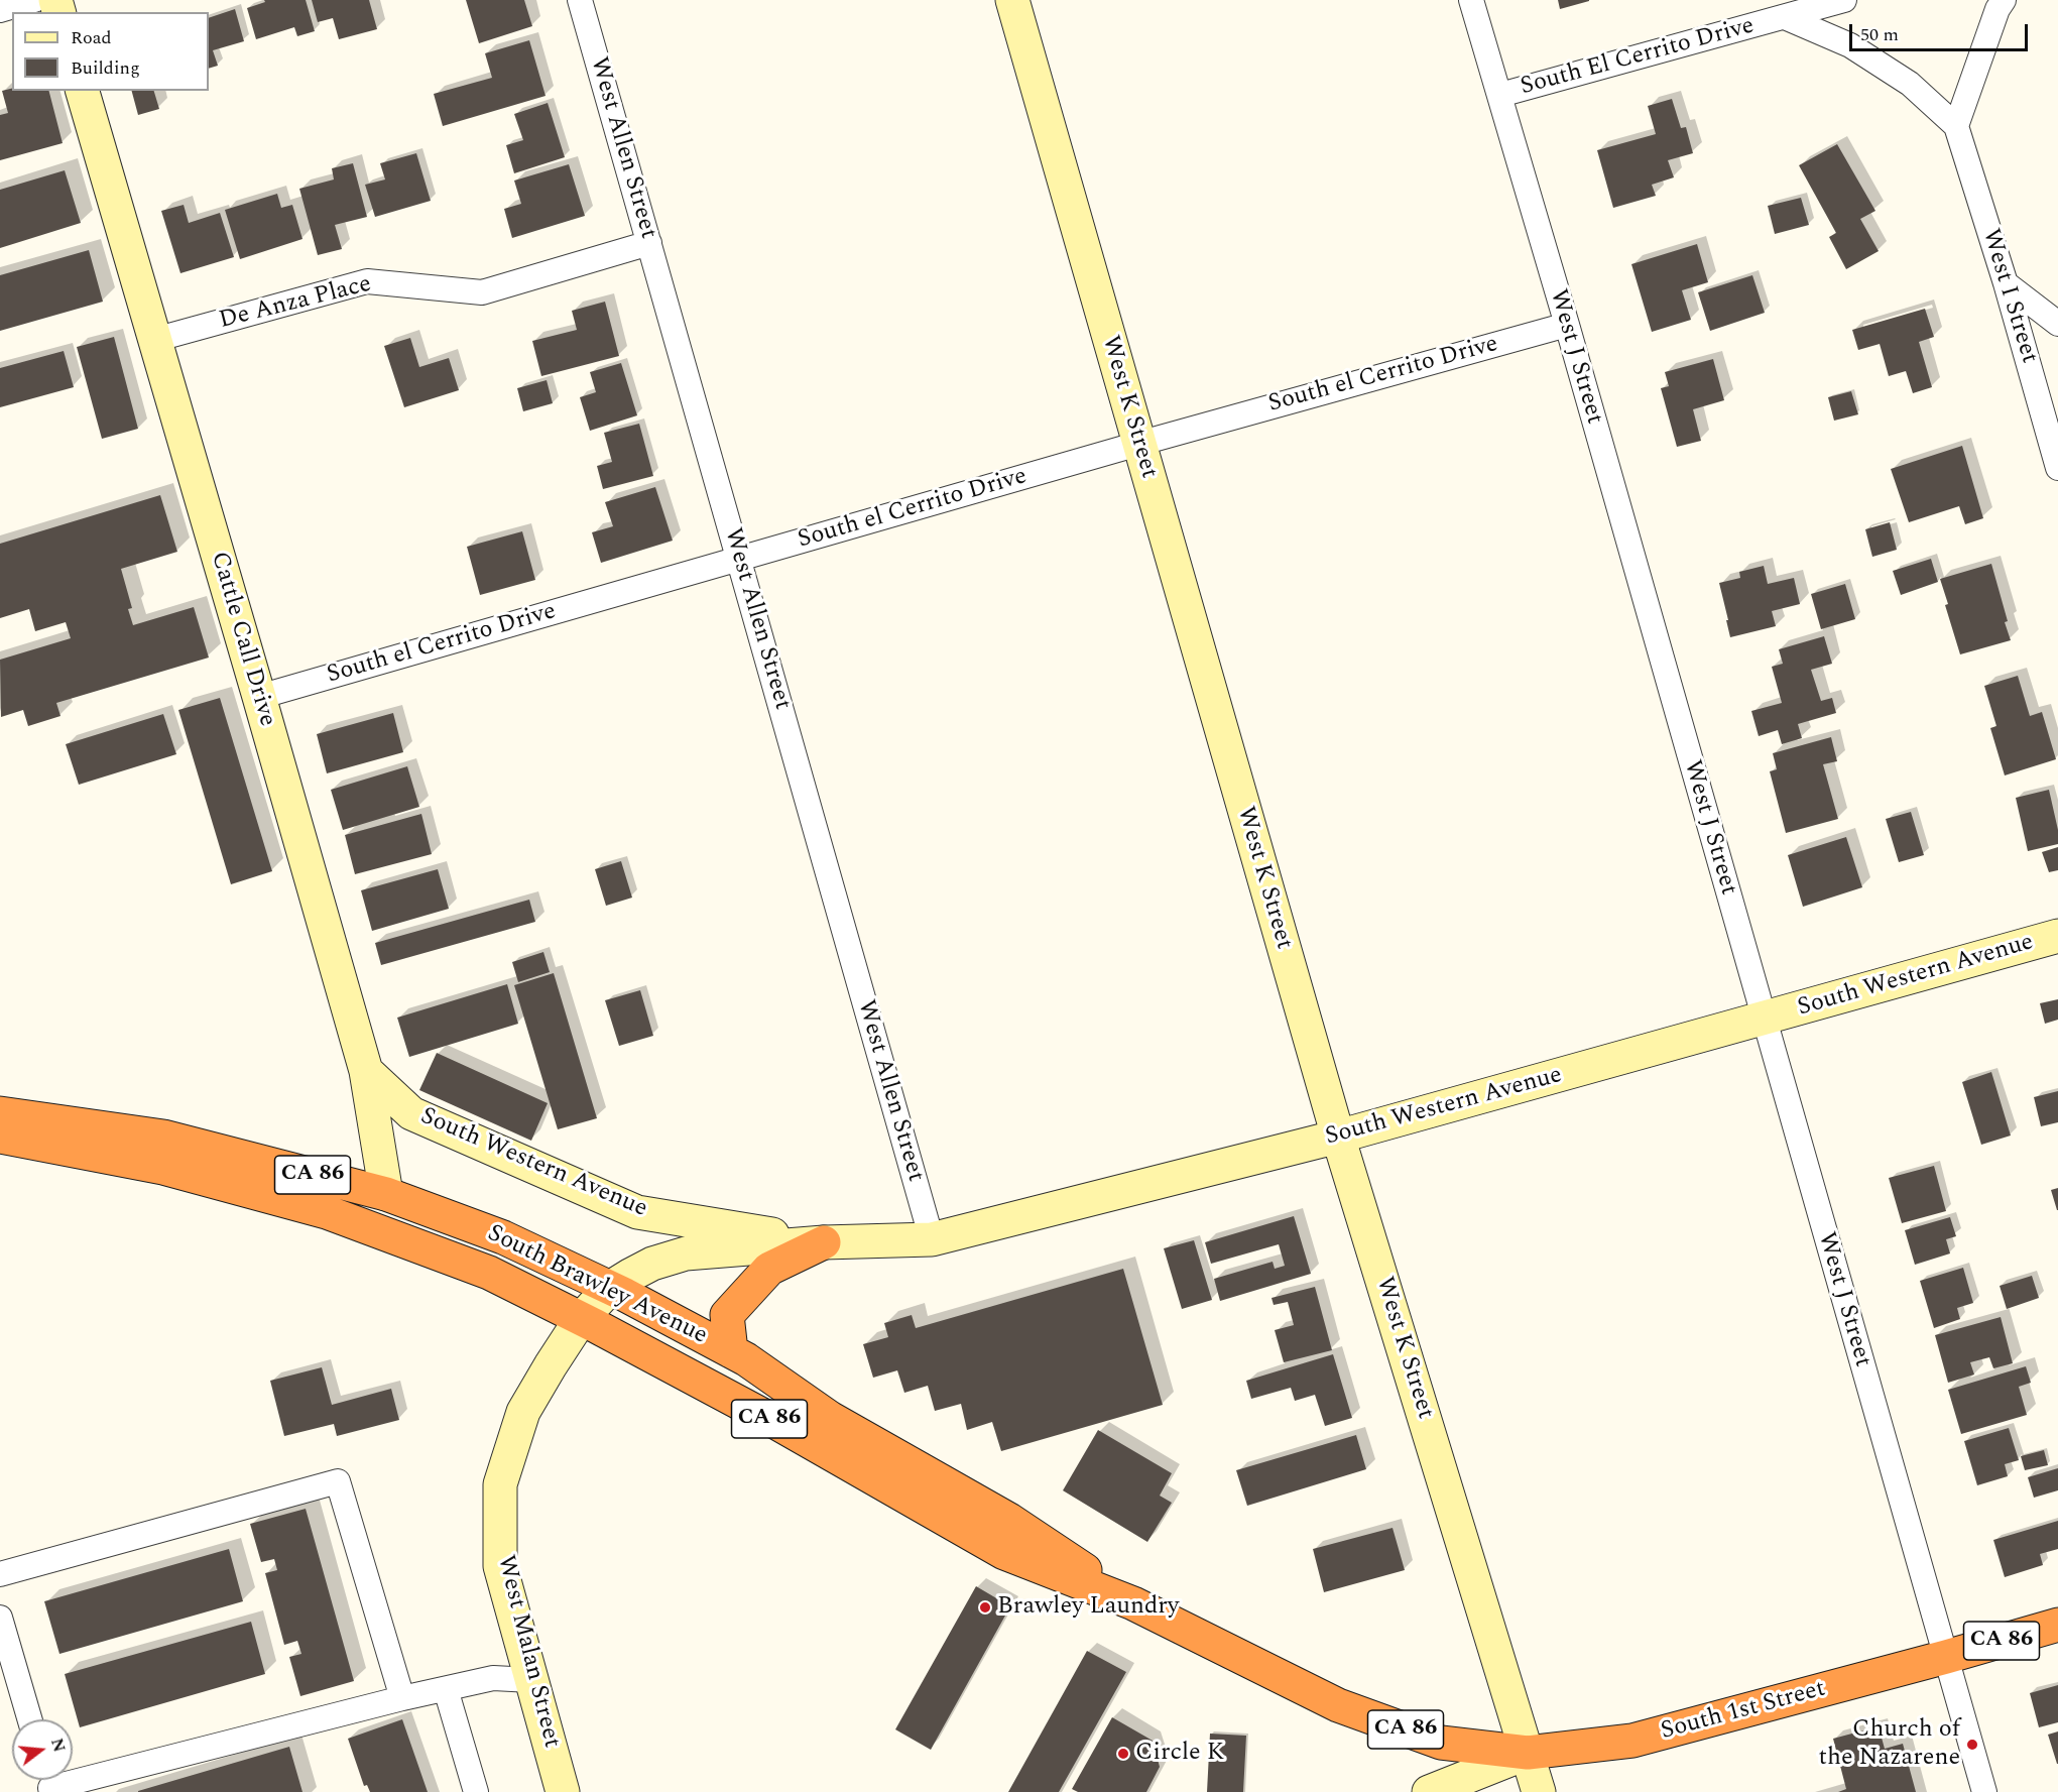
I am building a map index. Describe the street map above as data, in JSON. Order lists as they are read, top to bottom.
{
  "streets": {
    "highway": ["CA 86", "South Brawley Avenue", "South 1st Street"],
    "street": [
      "South El Cerrito Drive",
      "West Allen Street",
      "West I Street",
      "De Anza Place",
      "West J Street",
      "South el Cerrito Drive",
      "West K Street",
      "Cattle Call Drive",
      "South Western Avenue",
      "West Malan Street"
    ]
  },
  "crossings": [
    ["South El Cerrito Drive", "West J Street"],
    ["West Allen Street", "De Anza Place"],
    ["West Allen Street", "South el Cerrito Drive"],
    ["West Allen Street", "South Western Avenue"],
    ["De Anza Place", "Cattle Call Drive"],
    ["West J Street", "South el Cerrito Drive"],
    ["West J Street", "South Western Avenue"],
    ["West J Street", "South 1st Street"],
    ["South el Cerrito Drive", "West K Street"],
    ["South el Cerrito Drive", "Cattle Call Drive"],
    ["West K Street", "South Western Avenue"],
    ["West K Street", "South Brawley Avenue"],
    ["West K Street", "South 1st Street"],
    ["Cattle Call Drive", "South Western Avenue"],
    ["Cattle Call Drive", "South Brawley Avenue"],
    ["South Western Avenue", "South Brawley Avenue"],
    ["South Western Avenue", "West Malan Street"],
    ["South Brawley Avenue", "West Malan Street"],
    ["South Brawley Avenue", "South 1st Street"]
  ],
  "places": ["Brawley Laundry", "Church of the Nazarene", "Circle K"],
  "legend": ["Road", "Building"],
  "scale_bar": "50 m",
  "north": "right"
}
